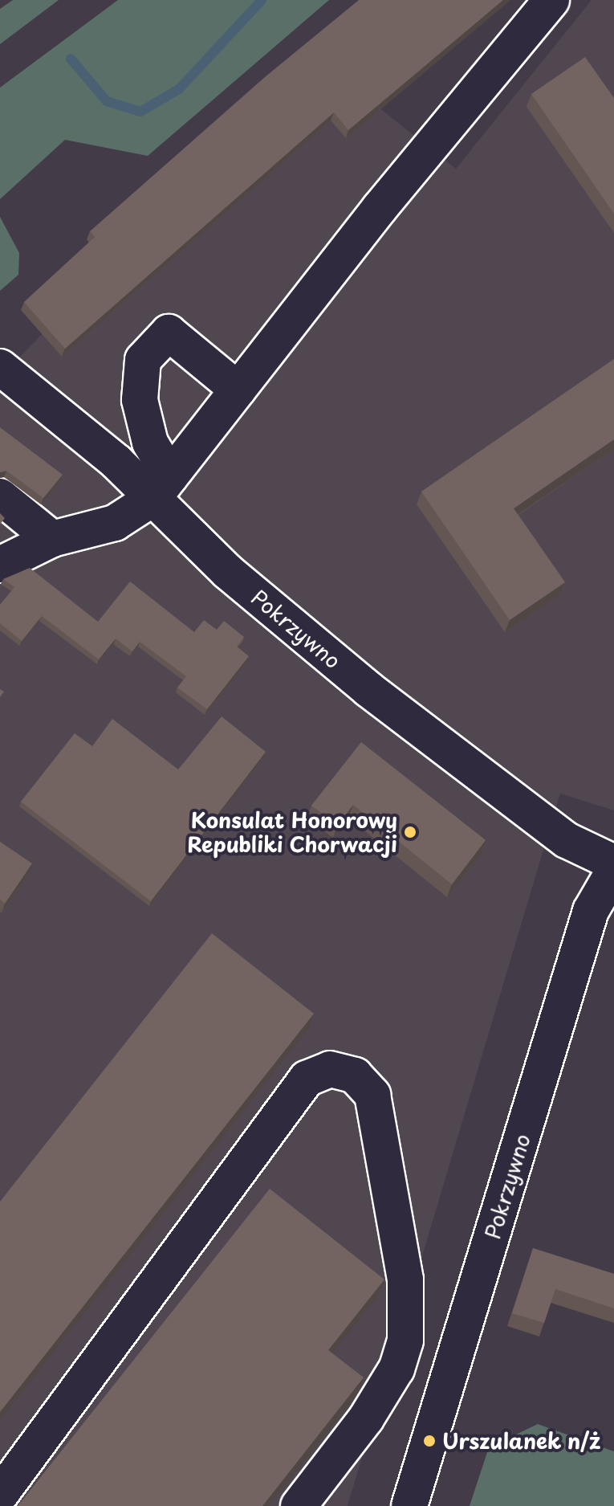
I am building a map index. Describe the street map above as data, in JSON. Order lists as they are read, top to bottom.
{
  "streets": {
    "street": ["Pokrzywno"]
  },
  "places": ["Konsulat Honorowy Republiki Chorwacji", "Urszulanek n/ż"]
}
